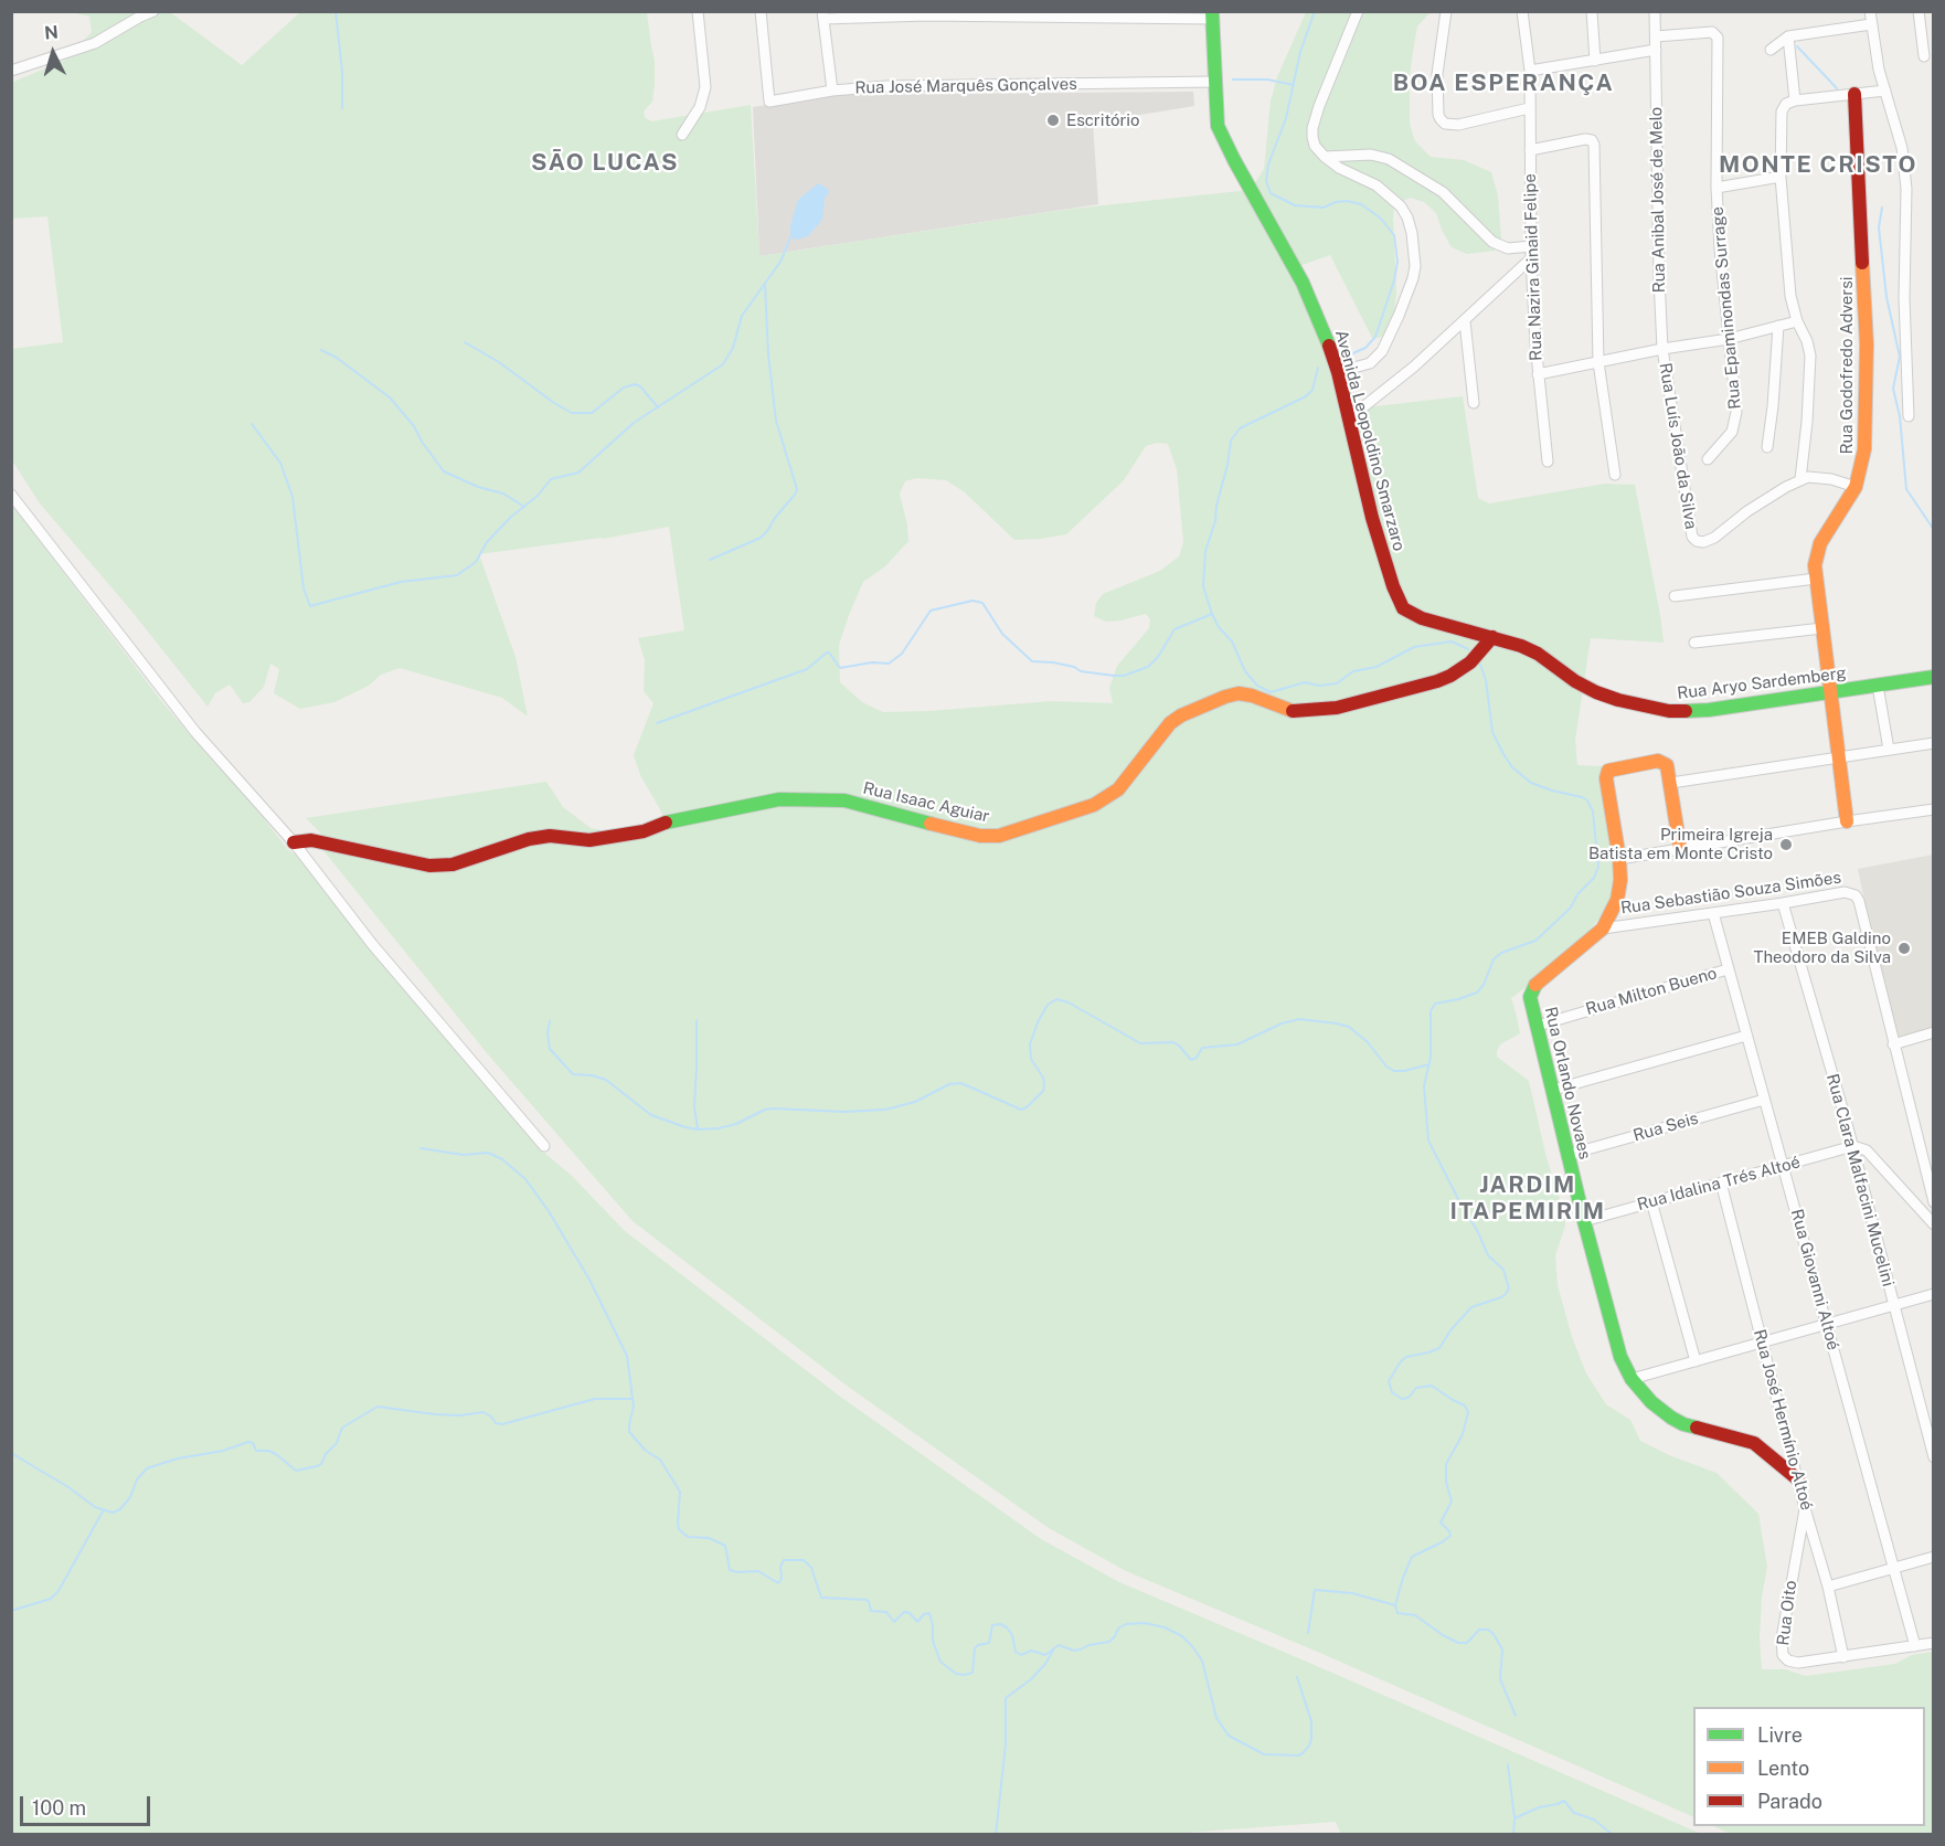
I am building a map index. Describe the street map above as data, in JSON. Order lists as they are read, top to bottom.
{
  "streets": {
    "street": [
      "Rua José Marquês Gonçalves",
      "Rua Anibal José de Melo",
      "Rua Nazira Ginaid Felipe",
      "Rua Epaminondas Surrage",
      "Rua Godofredo Adversi",
      "Avenida Leopoldino Smarzaro",
      "Rua Luís João da Silva",
      "Rua Aryo Sardemberg",
      "Rua Isaac Aguiar",
      "Rua Sebastião Souza Simões",
      "Rua Milton Bueno",
      "Rua Orlando Novaes",
      "Rua Seis",
      "Rua Clara Malfacini Mucelini",
      "Rua Idalina Trés Altoé",
      "Rua Giovanni Altoé",
      "Rua José Hermínio Altoé",
      "Rua Oito"
    ]
  },
  "crossings": [
    ["Rua José Marquês Gonçalves", "Avenida Leopoldino Smarzaro"],
    ["Rua Anibal José de Melo", "Rua Epaminondas Surrage"],
    ["Rua Anibal José de Melo", "Rua Luís João da Silva"],
    ["Rua Godofredo Adversi", "Rua Aryo Sardemberg"],
    ["Avenida Leopoldino Smarzaro", "Rua Aryo Sardemberg"],
    ["Avenida Leopoldino Smarzaro", "Rua Isaac Aguiar"],
    ["Rua Aryo Sardemberg", "Rua Isaac Aguiar"],
    ["Rua Sebastião Souza Simões", "Rua Orlando Novaes"],
    ["Rua Sebastião Souza Simões", "Rua Clara Malfacini Mucelini"],
    ["Rua Sebastião Souza Simões", "Rua Giovanni Altoé"],
    ["Rua Milton Bueno", "Rua Orlando Novaes"],
    ["Rua Milton Bueno", "Rua Giovanni Altoé"],
    ["Rua Orlando Novaes", "Rua Seis"],
    ["Rua Orlando Novaes", "Rua Idalina Trés Altoé"],
    ["Rua Orlando Novaes", "Rua José Hermínio Altoé"],
    ["Rua Seis", "Rua Giovanni Altoé"],
    ["Rua Clara Malfacini Mucelini", "Rua Idalina Trés Altoé"],
    ["Rua Idalina Trés Altoé", "Rua Giovanni Altoé"],
    ["Rua Idalina Trés Altoé", "Rua José Hermínio Altoé"],
    ["Rua José Hermínio Altoé", "Rua Oito"]
  ],
  "districts": [
    "BOA ESPERANÇA",
    "SÃO LUCAS",
    "MONTE CRISTO",
    "JARDIM ITAPEMIRIM"
  ],
  "places": ["Escritório", "Primeira Igreja Batista em Monte Cristo", "EMEB Galdino Theodoro da Silva"],
  "legend": ["Livre", "Lento", "Parado"],
  "scale_bar": "100 m",
  "north": "top"
}
